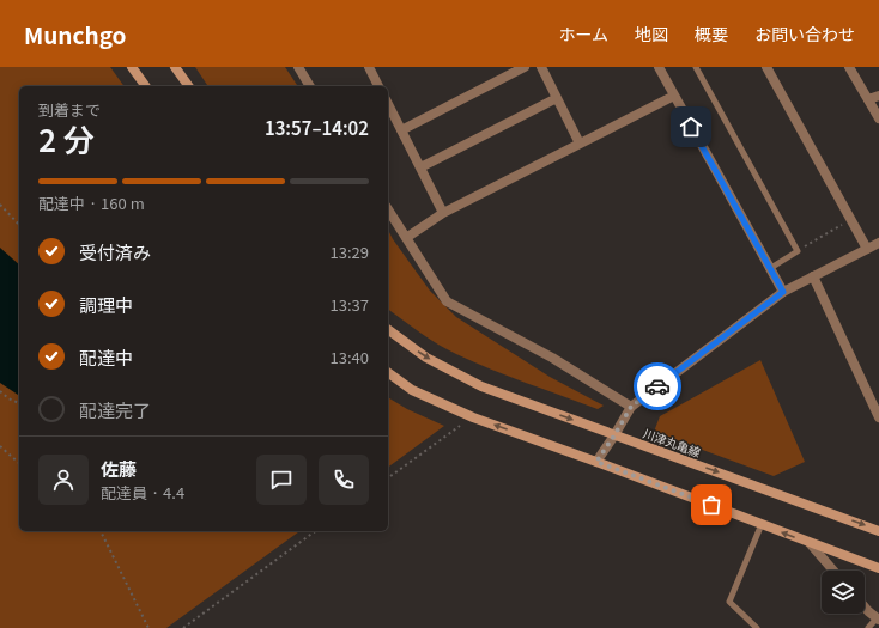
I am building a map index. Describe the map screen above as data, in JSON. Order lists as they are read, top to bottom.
{
  "streets": {
    "main road": ["川津丸亀線"]
  },
  "page": {
    "header": "Munchgo",
    "nav": [
      "ホーム",
      "地図",
      "概要",
      "お問い合わせ"
    ],
    "heading": ["2 分", "到着まで", "13:57–14:02"],
    "panel": ["佐藤", "配達員 · 4.4"],
    "bar": "配達中 · 160 m",
    "list": [
      ["受付済み", "13:29"],
      ["調理中", "13:37"],
      ["配達中", "13:40"],
      "配達完了"
    ]
  }
}
